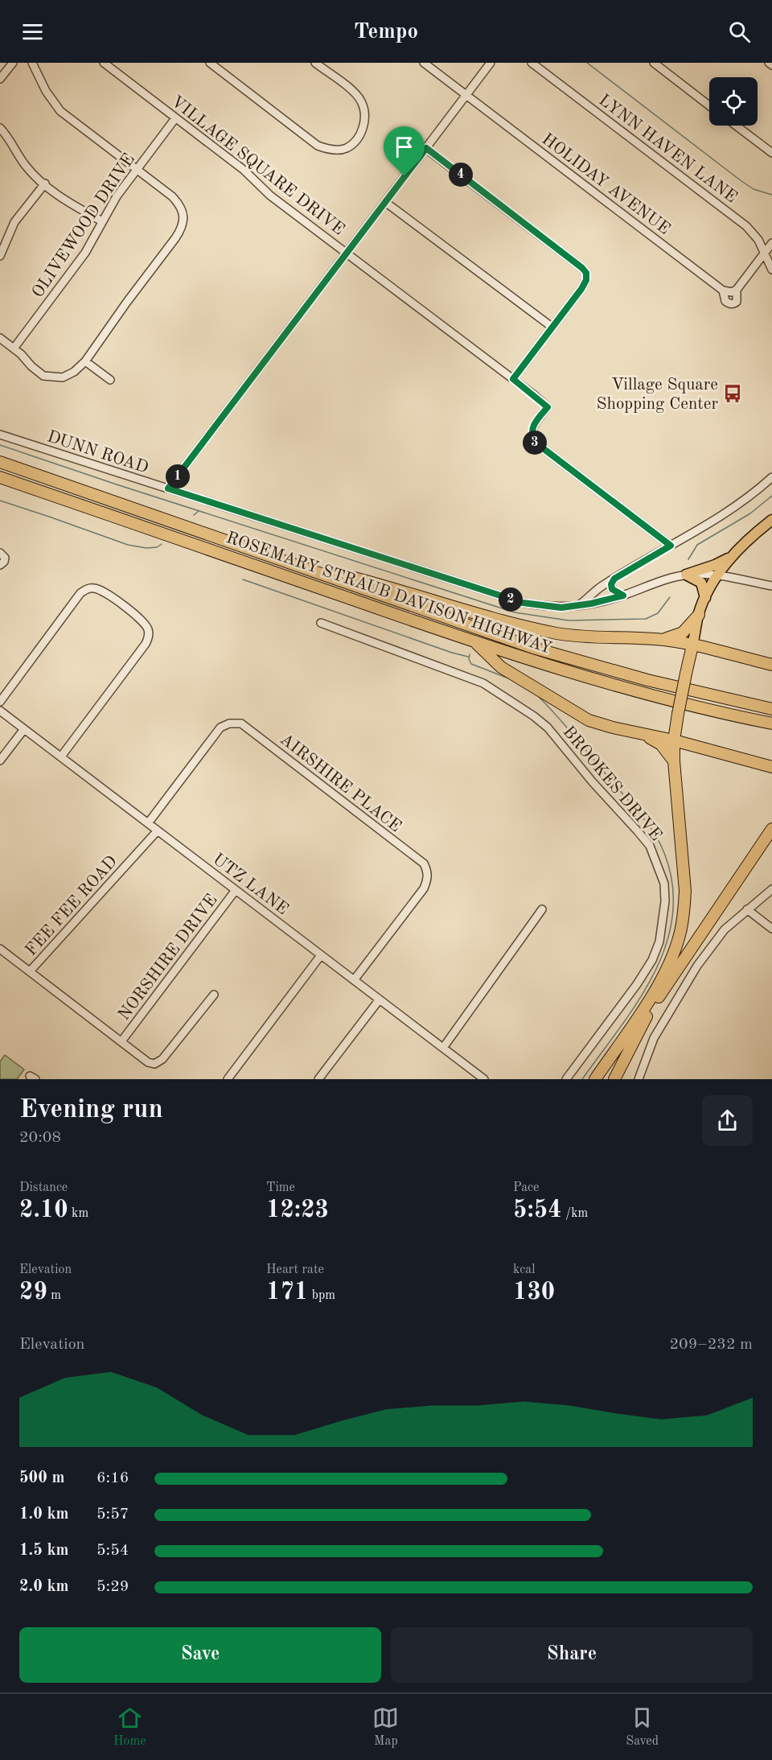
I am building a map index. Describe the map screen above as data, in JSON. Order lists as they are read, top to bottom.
{
  "streets": {
    "highway": ["ROSEMARY STRAUB DAVISON HIGHWAY"],
    "street": [
      "LYNN HAVEN LANE",
      "VILLAGE SQUARE DRIVE",
      "HOLIDAY AVENUE",
      "OLIVEWOOD DRIVE",
      "DUNN ROAD",
      "AIRSHIRE PLACE",
      "BROOKES DRIVE",
      "UTZ LANE",
      "FEE FEE ROAD",
      "NORSHIRE DRIVE"
    ]
  },
  "crossings": [
    ["VILLAGE SQUARE DRIVE", "OLIVEWOOD DRIVE"],
    ["AIRSHIRE PLACE", "UTZ LANE"],
    ["UTZ LANE", "FEE FEE ROAD"],
    ["UTZ LANE", "NORSHIRE DRIVE"]
  ],
  "places": {
    "bus stop": ["Village Square Shopping Center"]
  },
  "page": {
    "header": "Tempo",
    "pins": [
      "4",
      "3",
      "1",
      "2"
    ],
    "heading": ["Evening run", "20:08"],
    "stats": [
      ["Distance", "2.10 km"],
      ["Time", "12:23"],
      ["Pace", "5:54 /km"],
      ["Elevation", "29 m"],
      ["Heart rate", "171 bpm"],
      ["kcal", "130"]
    ],
    "chart": ["Elevation", "209–232 m"],
    "list": [
      {
        "name": "500 m",
        "note": "6:16"
      },
      {
        "name": "1.0 km",
        "note": "5:57"
      },
      {
        "name": "1.5 km",
        "note": "5:54"
      },
      {
        "name": "2.0 km",
        "note": "5:29"
      }
    ],
    "buttons": ["Save", "Share"],
    "tabs": ["Home", "Map", "Saved"]
  }
}
